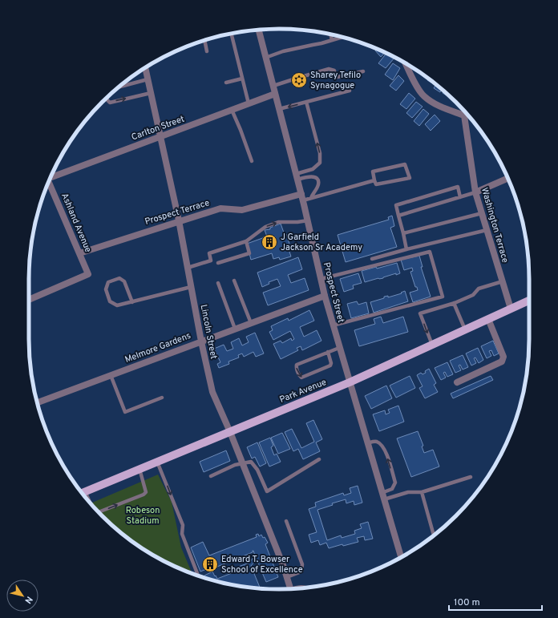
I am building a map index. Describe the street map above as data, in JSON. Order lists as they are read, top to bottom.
{
  "streets": {
    "main road": ["Park Avenue"],
    "street": [
      "Carlton Street",
      "Prospect Terrace",
      "Ashland Avenue",
      "Washington Terrace",
      "Prospect Street",
      "Lincoln Street",
      "Melmore Gardens"
    ]
  },
  "crossings": [
    ["Carlton Street", "Prospect Street"],
    ["Carlton Street", "Lincoln Street"],
    ["Prospect Terrace", "Ashland Avenue"],
    ["Prospect Terrace", "Prospect Street"],
    ["Prospect Terrace", "Lincoln Street"],
    ["Washington Terrace", "Park Avenue"],
    ["Prospect Street", "Melmore Gardens"],
    ["Prospect Street", "Park Avenue"],
    ["Lincoln Street", "Melmore Gardens"],
    ["Lincoln Street", "Park Avenue"]
  ],
  "parks": ["Robeson Stadium"],
  "places": {
    "synagogue": ["Sharey Tefilo Synagogue"],
    "building": ["J Garfield Jackson Sr Academy", "Edward T. Bowser School of Excellence"]
  },
  "scale_bar": "100 m",
  "north": "bottom right"
}
